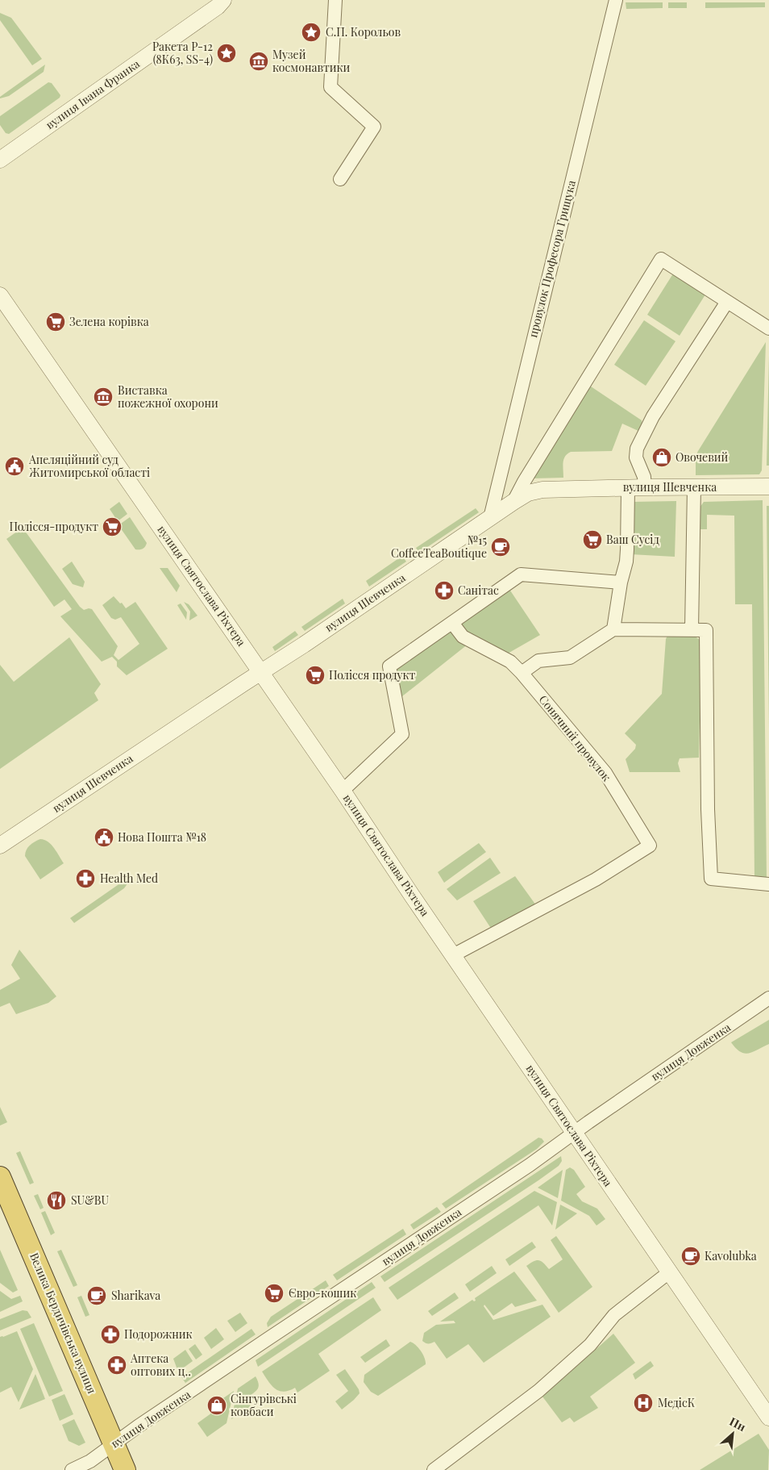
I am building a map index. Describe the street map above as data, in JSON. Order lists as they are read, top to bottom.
{
  "streets": {
    "highway": ["Велика Бердичівська вулиця"],
    "street": [
      "вулиця Івана Франка",
      "провулок Професора Грищука",
      "вулиця Шевченка",
      "вулиця Святослава Ріхтера",
      "Сонячний провулок",
      "вулиця Довженка"
    ]
  },
  "crossings": [
    ["провулок Професора Грищука", "вулиця Шевченка"],
    ["вулиця Шевченка", "вулиця Святослава Ріхтера"],
    ["вулиця Святослава Ріхтера", "Сонячний провулок"],
    ["вулиця Святослава Ріхтера", "вулиця Довженка"],
    ["вулиця Довженка", "Велика Бердичівська вулиця"]
  ],
  "places": {
    "place": ["С.П. Корольов", "Ракета Р-12 (8К63, SS-4)"],
    "museum": ["Музей космонавтики", "Виставка пожежної охорони"],
    "supermarket": [
      "Зелена корівка",
      "Полісся-продукт",
      "Ваш Сусід",
      "Полісся продукт",
      "Євро-кошик"
    ],
    "shop": ["Овочевий", "Сінгурівські ковбаси"],
    "public building": ["Апеляційний суд Житомирської області", "Нова Пошта №18"],
    "cafe": ["№15 CoffeeTeaBoutique", "Kavolubka", "Sharikava"],
    "pharmacy": [
      "Санітас",
      "Health Med",
      "Подорожник",
      "Аптека оптових ц‥"
    ],
    "restaurant": ["SU&BU"],
    "hospital": ["МедісК"]
  },
  "north": "top right"
}
